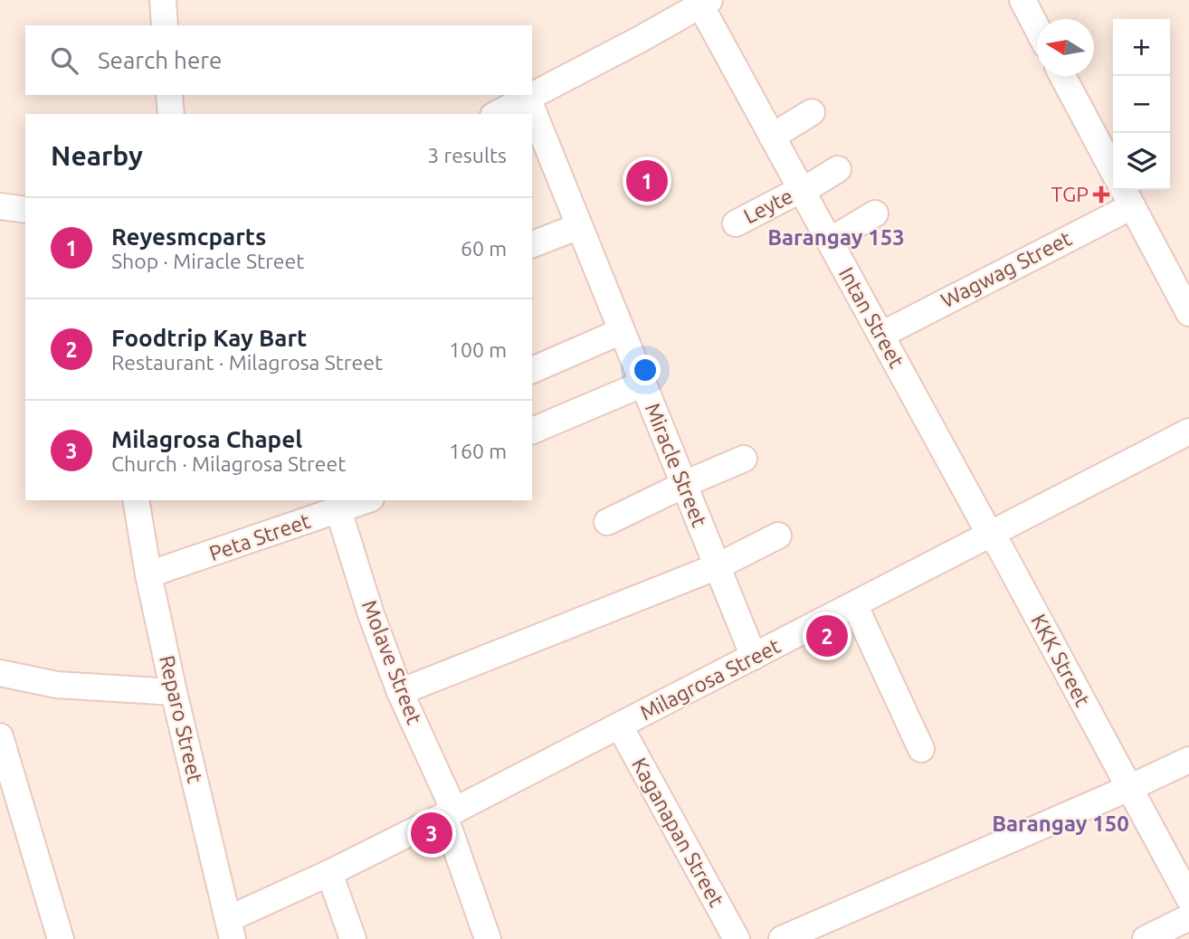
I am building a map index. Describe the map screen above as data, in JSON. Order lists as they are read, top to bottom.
{
  "streets": {
    "street": [
      "Leyte",
      "Wagwag Street",
      "Intan Street",
      "Miracle Street",
      "Peta Street",
      "KKK Street",
      "Molave Street",
      "Milagrosa Street",
      "Reparo Street",
      "Kaganapan Street"
    ]
  },
  "crossings": [
    ["Leyte", "Intan Street"],
    ["Wagwag Street", "Intan Street"],
    ["Intan Street", "KKK Street"],
    ["Intan Street", "Milagrosa Street"],
    ["Miracle Street", "Milagrosa Street"],
    ["Peta Street", "Molave Street"],
    ["Peta Street", "Reparo Street"],
    ["KKK Street", "Milagrosa Street"],
    ["Molave Street", "Milagrosa Street"],
    ["Milagrosa Street", "Reparo Street"],
    ["Milagrosa Street", "Kaganapan Street"]
  ],
  "districts": ["Barangay 153", "Barangay 150"],
  "places": {
    "health": ["TGP"]
  },
  "north": "left",
  "page": {
    "map_buttons": ["+", "−"],
    "search": "Search here",
    "heading": ["Nearby", "3 results"],
    "pins": ["1", "2", "3"],
    "list": [
      {
        "mark": "1",
        "name": "Reyesmcparts",
        "note": "Shop · Miracle Street",
        "value": "60 m"
      },
      {
        "mark": "2",
        "name": "Foodtrip Kay Bart",
        "note": "Restaurant · Milagrosa Street",
        "value": "100 m"
      },
      {
        "mark": "3",
        "name": "Milagrosa Chapel",
        "note": "Church · Milagrosa Street",
        "value": "160 m"
      }
    ]
  }
}
